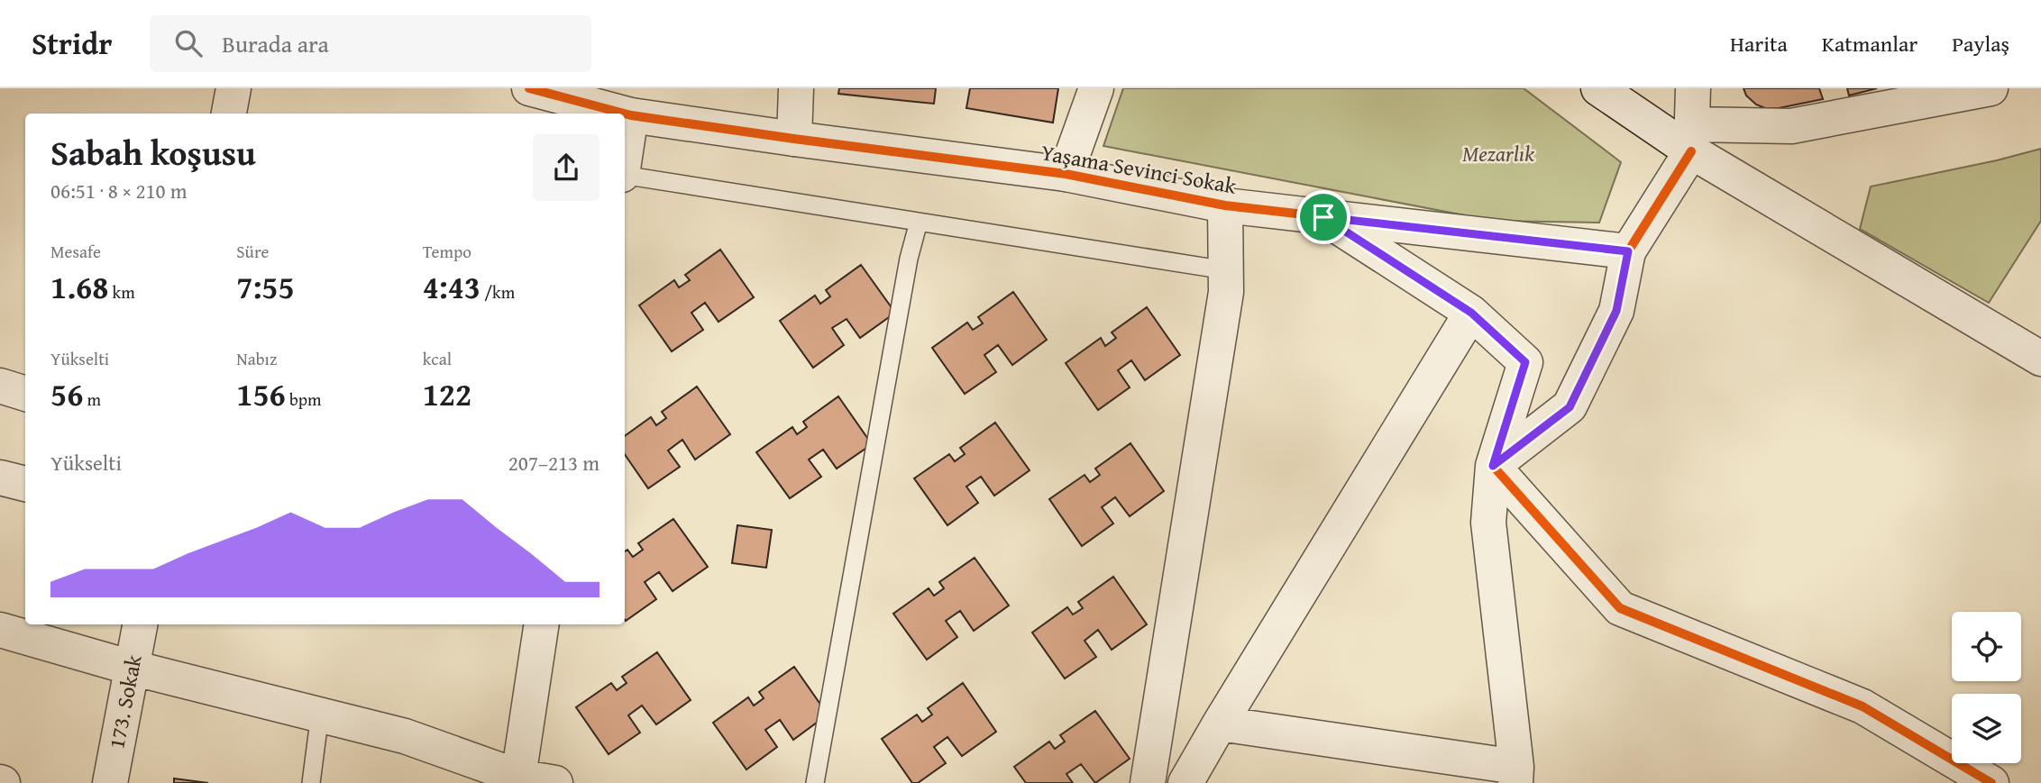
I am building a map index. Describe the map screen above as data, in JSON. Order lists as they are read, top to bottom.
{
  "streets": {
    "street": ["Yaşama Sevinci Sokak", "173. Sokak"]
  },
  "parks": ["Mezarlık"],
  "page": {
    "header": "Stridr",
    "search": "Burada ara",
    "nav": ["Harita", "Katmanlar", "Paylaş"],
    "heading": ["Sabah koşusu", "06:51 · 8 × 210 m"],
    "stats": [
      ["Mesafe", "1.68 km"],
      ["Süre", "7:55"],
      ["Tempo", "4:43 /km"],
      ["Yükselti", "56 m"],
      ["Nabız", "156 bpm"],
      ["kcal", "122"]
    ],
    "chart": ["Yükselti", "207–213 m"]
  }
}
